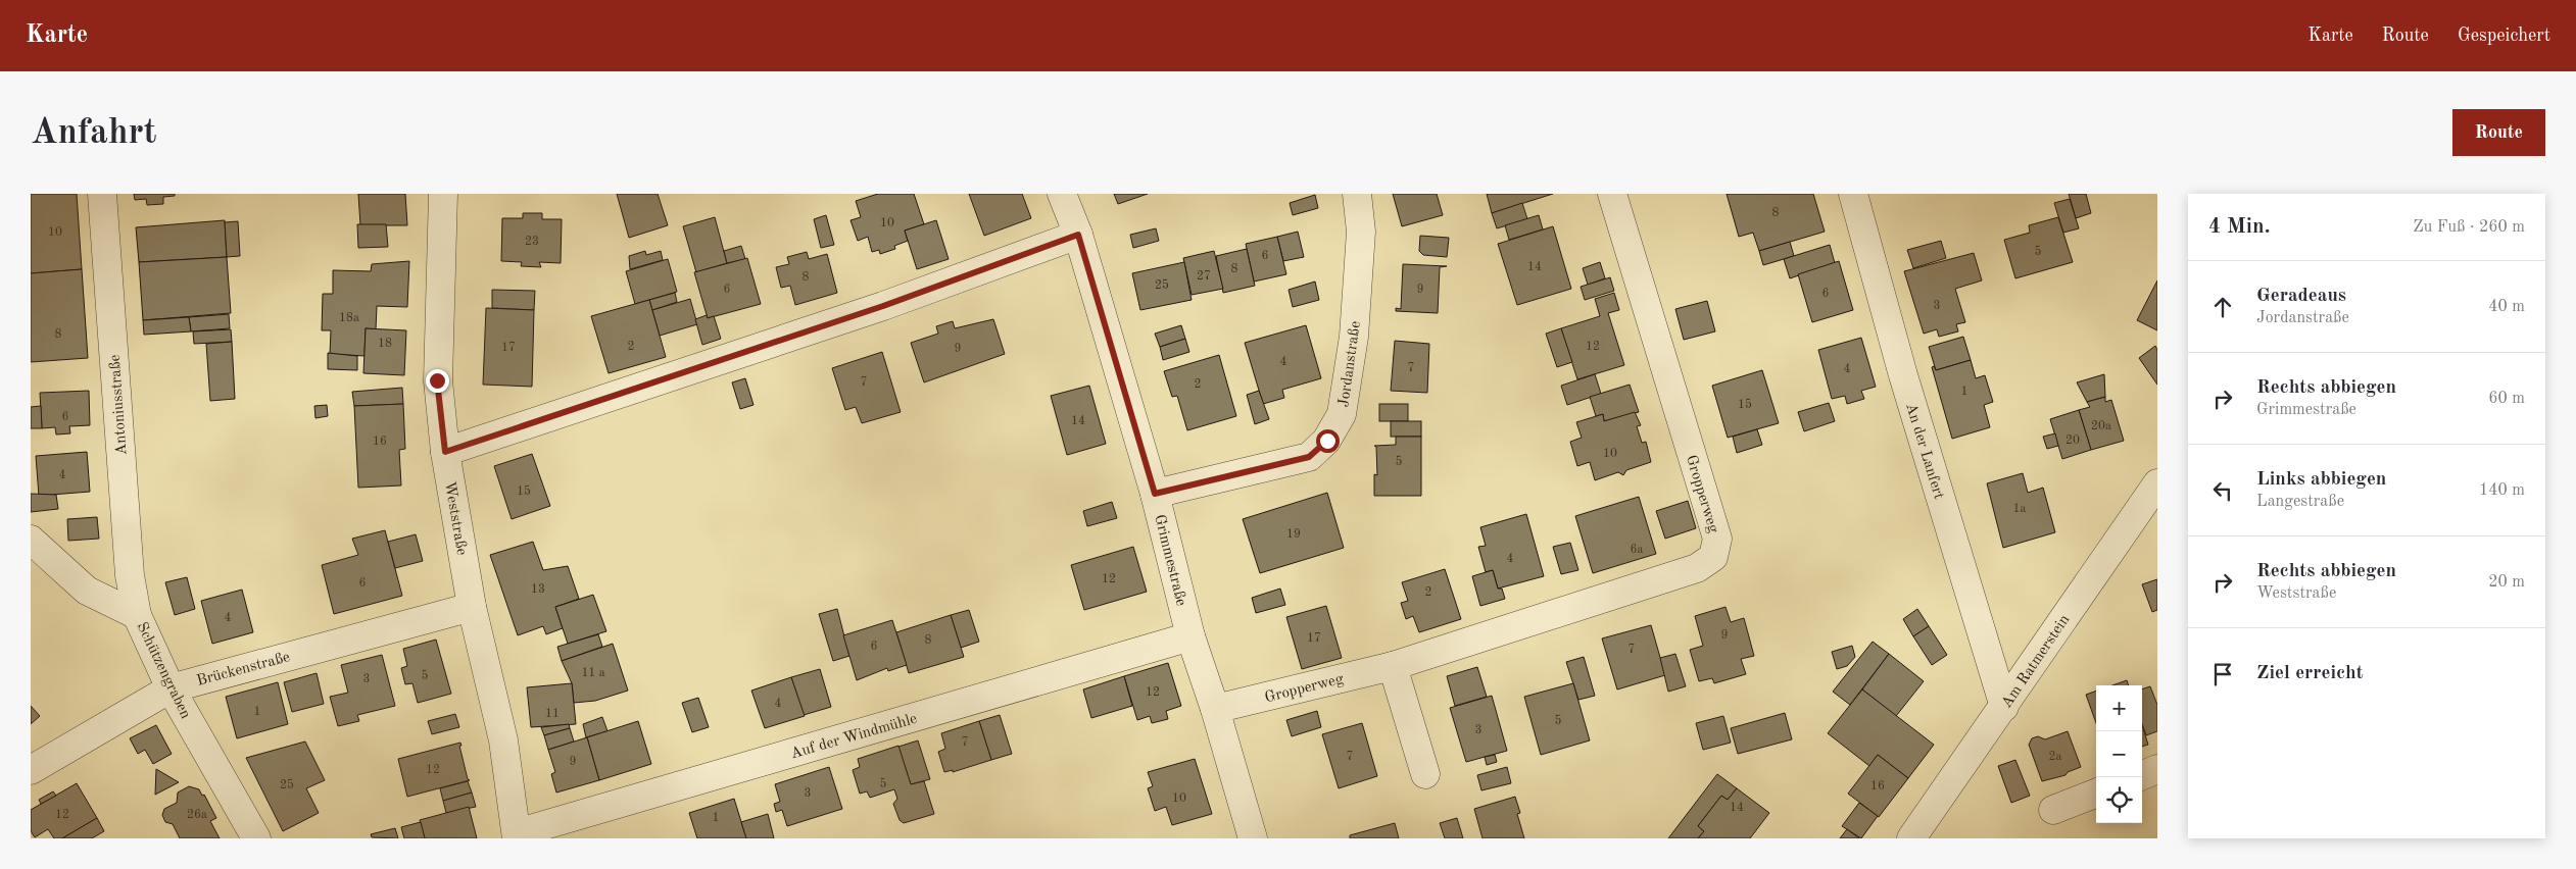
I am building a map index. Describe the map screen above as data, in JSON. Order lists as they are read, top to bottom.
{
  "streets": {
    "street": [
      "Jordanstraße",
      "Antoniusstraße",
      "An der Lanfert",
      "Gropperweg",
      "Weststraße",
      "Grimmestraße",
      "Am Ratmerstein",
      "Brückenstraße",
      "Schützengraben",
      "Auf der Windmühle"
    ]
  },
  "crossings": [
    ["Jordanstraße", "Grimmestraße"],
    ["Antoniusstraße", "Schützengraben"],
    ["An der Lanfert", "Am Ratmerstein"],
    ["Gropperweg", "Grimmestraße"],
    ["Weststraße", "Brückenstraße"],
    ["Weststraße", "Auf der Windmühle"],
    ["Grimmestraße", "Auf der Windmühle"],
    ["Brückenstraße", "Schützengraben"]
  ],
  "house_numbers": [
    "8",
    "10",
    "10",
    "23",
    "5",
    "6",
    "14",
    "8",
    "27",
    "8",
    "25",
    "6",
    "9",
    "6",
    "3",
    "18a",
    "8",
    "18",
    "2",
    "12",
    "17",
    "9",
    "4",
    "7",
    "4",
    "7",
    "2",
    "1",
    "15",
    "6",
    "14",
    "20a",
    "20",
    "16",
    "10",
    "5",
    "4",
    "15",
    "1a",
    "19",
    "6a",
    "4",
    "12",
    "6",
    "13",
    "2",
    "4",
    "9",
    "17",
    "8",
    "6",
    "7",
    "11 a",
    "5",
    "3",
    "12",
    "4",
    "1",
    "11",
    "5",
    "3",
    "7",
    "7",
    "2a",
    "9",
    "12",
    "5",
    "25",
    "16",
    "3",
    "10",
    "14",
    "12",
    "26a",
    "1"
  ],
  "page": {
    "header": "Karte",
    "nav": ["Karte", "Route", "Gespeichert"],
    "buttons": "Route",
    "title": "Anfahrt",
    "heading": ["4 Min.", "Zu Fuß · 260 m"],
    "list": [
      ["Geradeaus", "Jordanstraße", "40 m"],
      ["Rechts abbiegen", "Grimmestraße", "60 m"],
      ["Links abbiegen", "Langestraße", "140 m"],
      ["Rechts abbiegen", "Weststraße", "20 m"],
      "Ziel erreicht"
    ],
    "map_buttons": ["+", "−"]
  }
}
